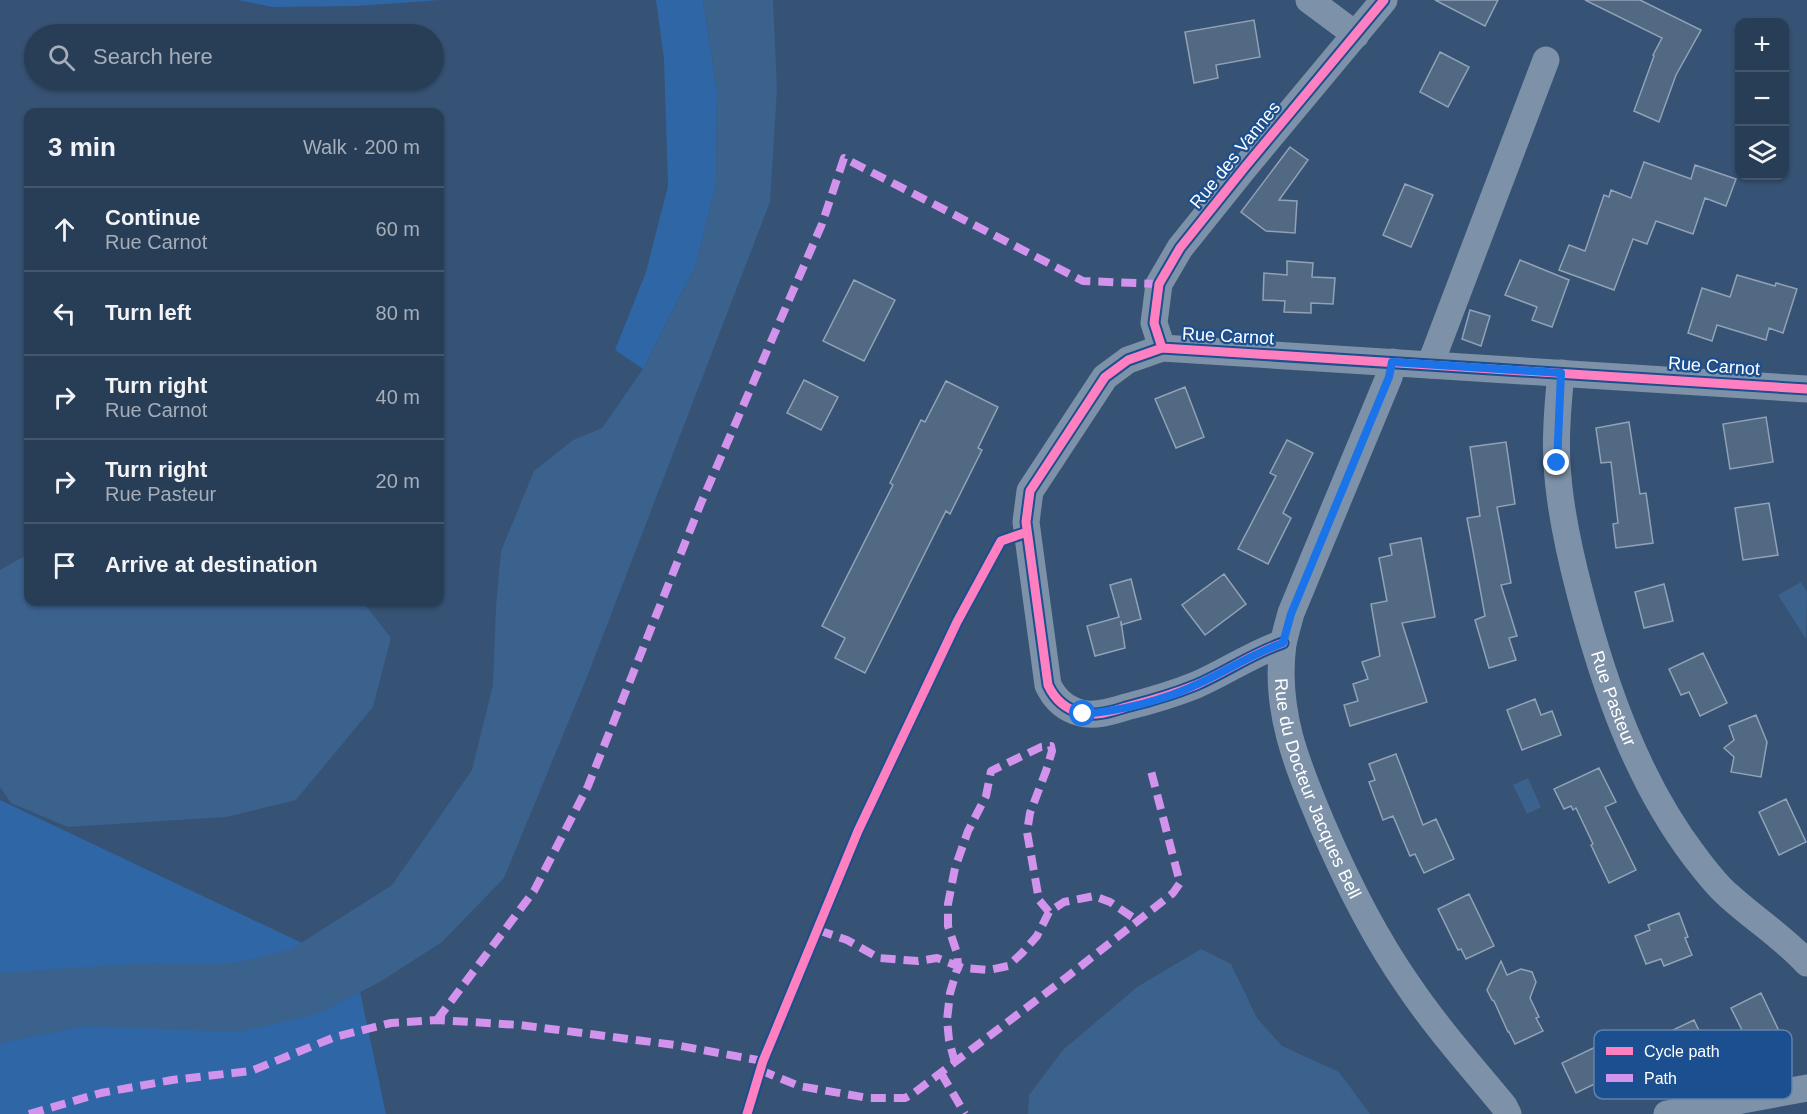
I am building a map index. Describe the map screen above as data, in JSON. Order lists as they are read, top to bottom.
{
  "streets": {
    "street": [
      "Rue des Vannes",
      "Rue Carnot",
      "Rue Pasteur",
      "Rue du Docteur Jacques Bell"
    ]
  },
  "crossings": [
    ["Rue des Vannes", "Rue Carnot"],
    ["Rue Carnot", "Rue Pasteur"],
    ["Rue Carnot", "Rue du Docteur Jacques Bell"]
  ],
  "legend": ["Cycle path", "Path"],
  "page": {
    "map_buttons": ["+", "−"],
    "search": "Search here",
    "heading": ["3 min", "Walk · 200 m"],
    "list": [
      ["Continue", "Rue Carnot", "60 m"],
      ["Turn left", "80 m"],
      ["Turn right", "Rue Carnot", "40 m"],
      ["Turn right", "Rue Pasteur", "20 m"],
      "Arrive at destination"
    ]
  }
}
